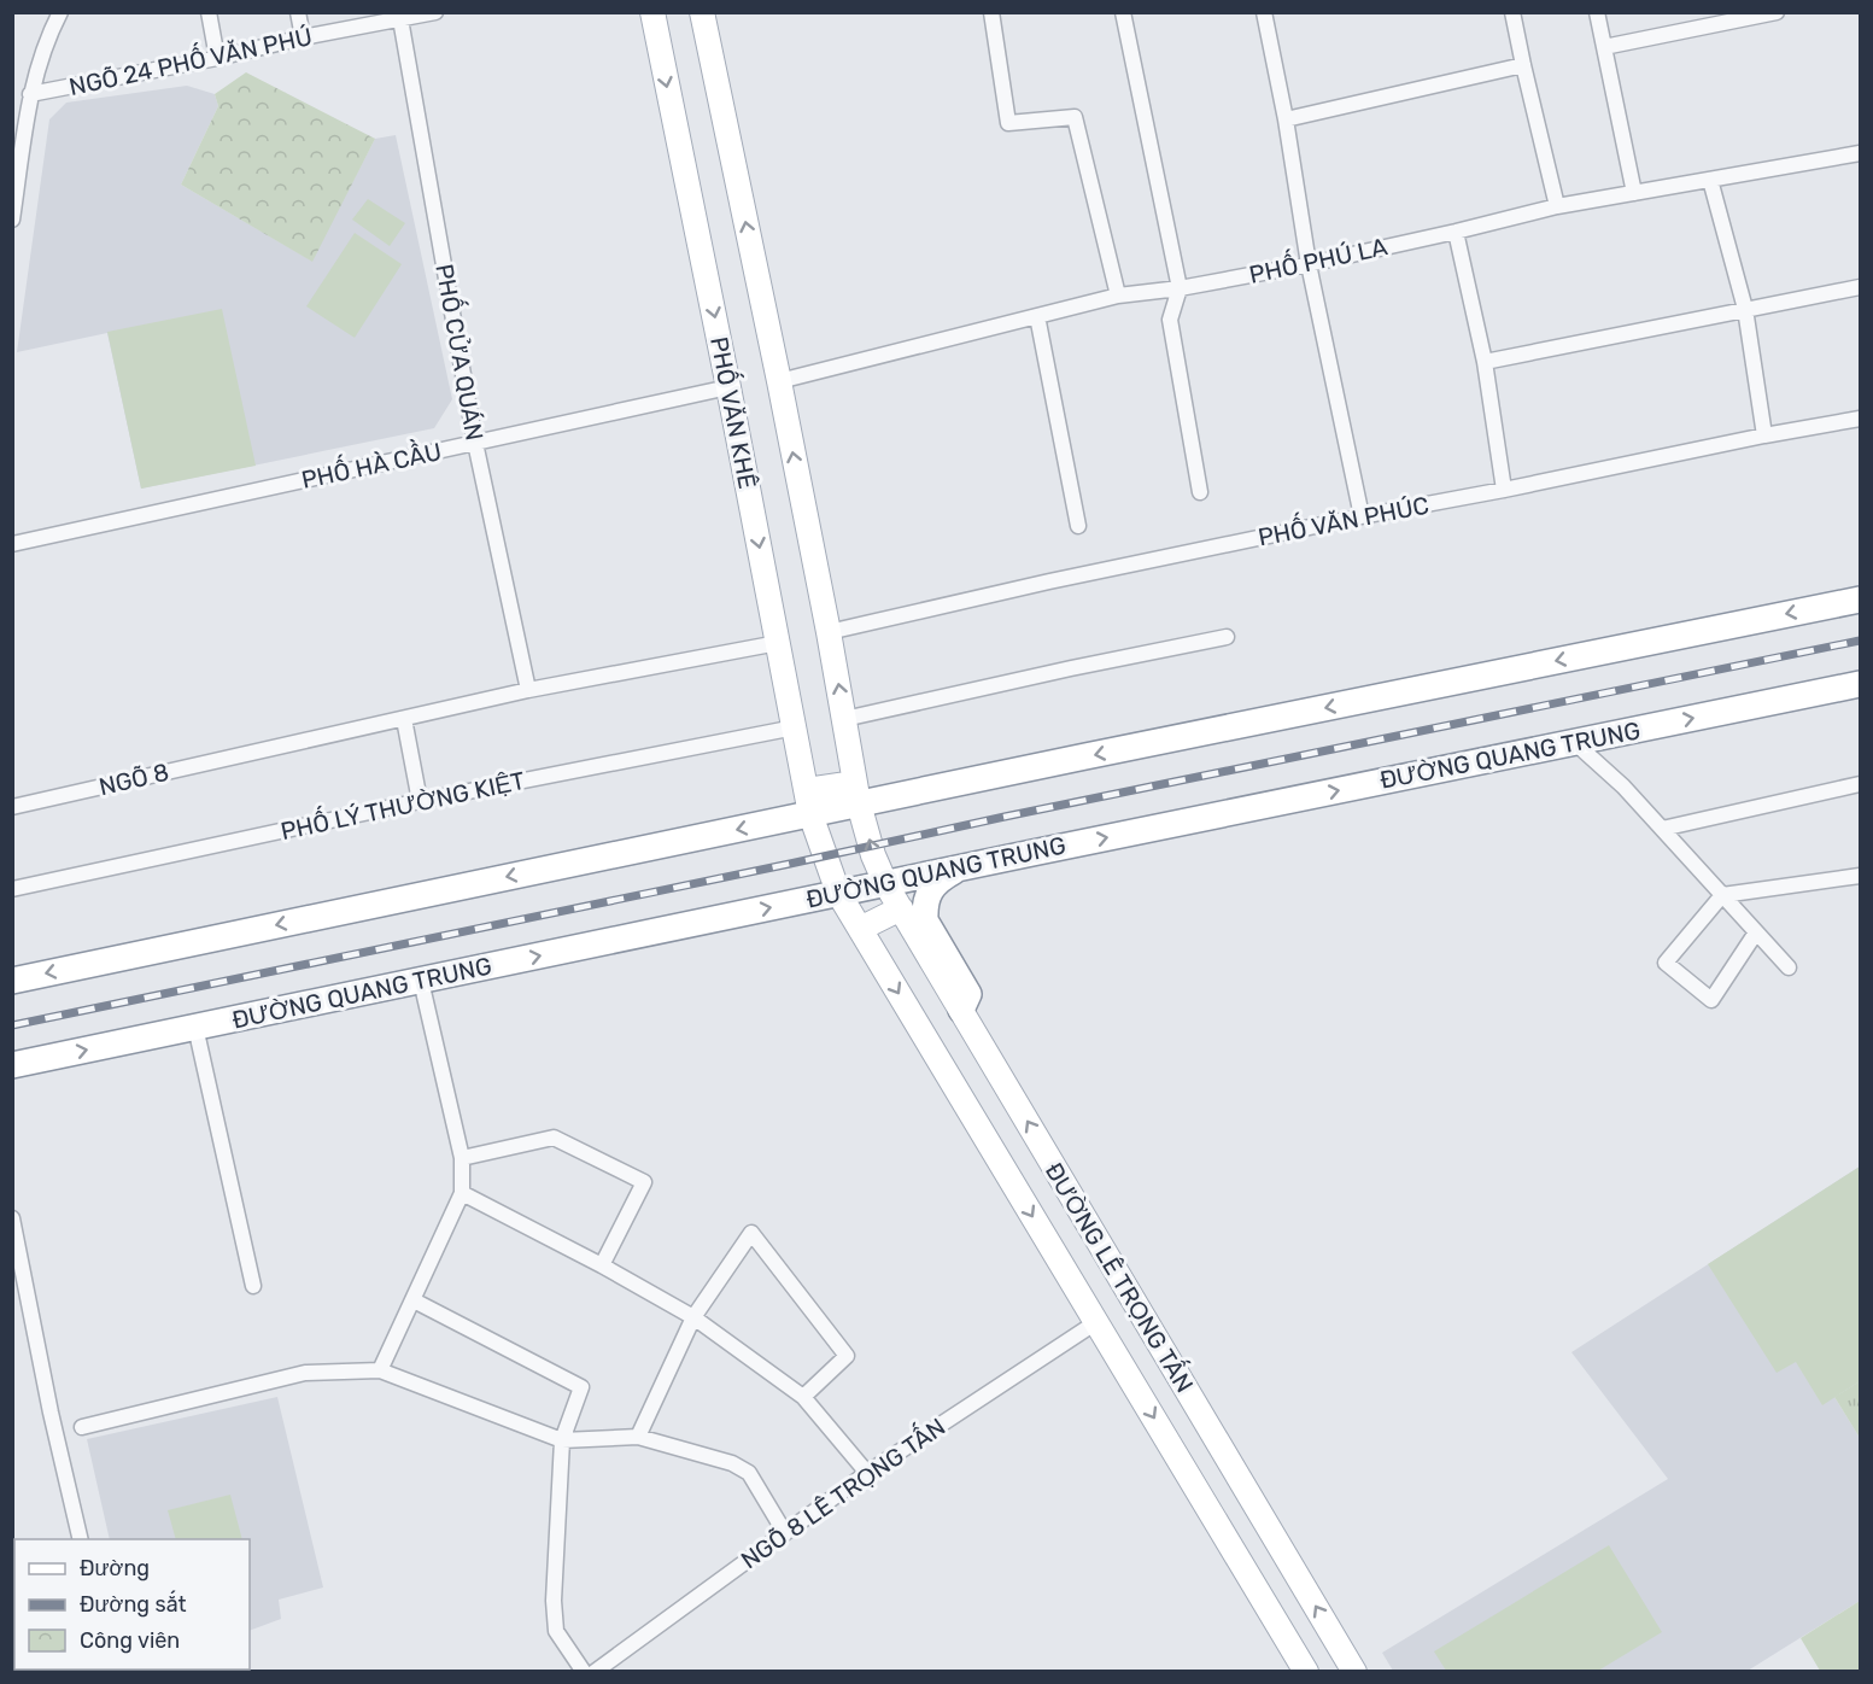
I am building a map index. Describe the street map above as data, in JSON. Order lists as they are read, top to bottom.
{
  "streets": {
    "highway": ["ĐƯỜNG QUANG TRUNG"],
    "main road": ["PHỐ VĂN KHÊ", "ĐƯỜNG LÊ TRỌNG TẤN"],
    "street": [
      "NGÕ 24 PHỐ VĂN PHÚ",
      "PHỐ PHÚ LA",
      "PHỐ CỬA QUÁN",
      "PHỐ HÀ CẦU",
      "PHỐ VĂN PHÚC",
      "NGÕ 8",
      "PHỐ LÝ THƯỜNG KIỆT",
      "NGÕ 8 LÊ TRỌNG TẤN"
    ]
  },
  "crossings": [
    ["NGÕ 24 PHỐ VĂN PHÚ", "PHỐ CỬA QUÁN"],
    ["PHỐ CỬA QUÁN", "PHỐ HÀ CẦU"],
    ["PHỐ CỬA QUÁN", "NGÕ 8"],
    ["PHỐ VĂN KHÊ", "PHỐ HÀ CẦU"],
    ["PHỐ VĂN KHÊ", "ĐƯỜNG QUANG TRUNG"],
    ["PHỐ VĂN KHÊ", "NGÕ 8"],
    ["PHỐ VĂN KHÊ", "PHỐ LÝ THƯỜNG KIỆT"],
    ["PHỐ VĂN KHÊ", "ĐƯỜNG LÊ TRỌNG TẤN"],
    ["ĐƯỜNG QUANG TRUNG", "ĐƯỜNG LÊ TRỌNG TẤN"],
    ["ĐƯỜNG LÊ TRỌNG TẤN", "NGÕ 8 LÊ TRỌNG TẤN"]
  ],
  "legend": ["Đường", "Đường sắt", "Công viên"]
}
